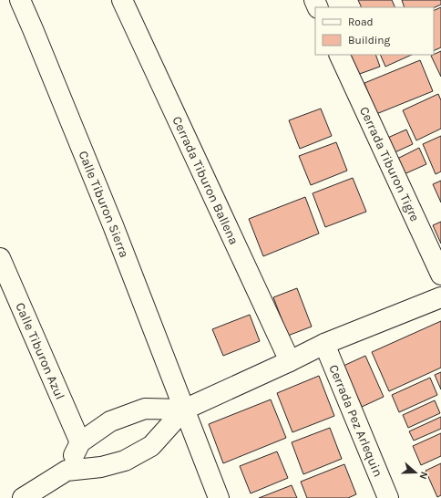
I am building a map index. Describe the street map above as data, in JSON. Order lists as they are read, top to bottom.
{
  "streets": {
    "street": [
      "Cerrada Tiburon Tigre",
      "Cerrada Tiburon Ballena",
      "Calle Tiburon Sierra",
      "Calle Tiburon Azul",
      "Cerrada Pez Arlequin"
    ]
  },
  "legend": ["Road", "Building"],
  "north": "right"
}
